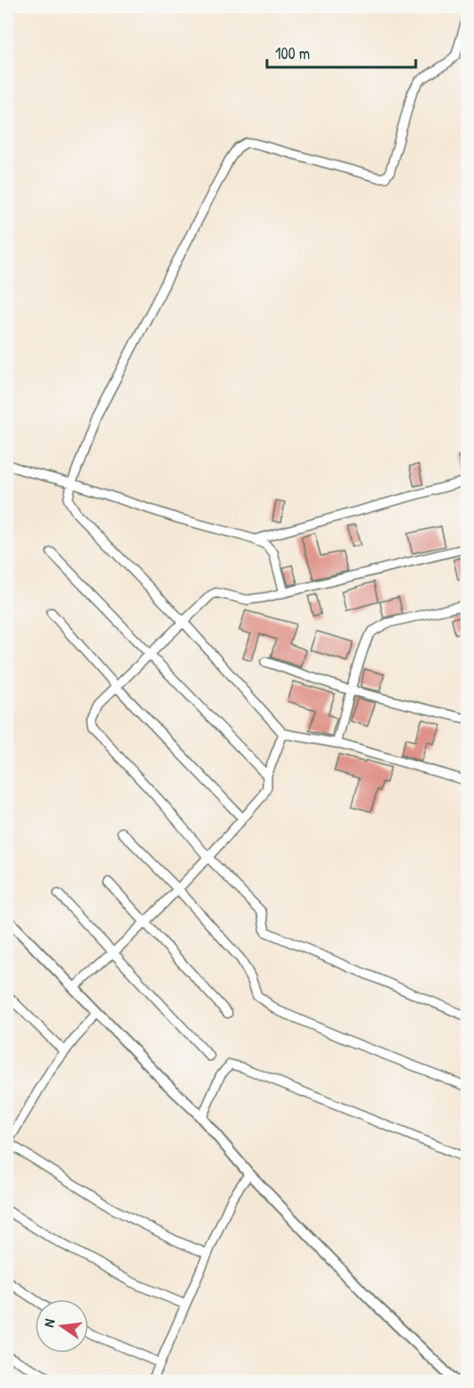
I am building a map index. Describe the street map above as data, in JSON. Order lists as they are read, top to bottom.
{
  "scale_bar": "100 m",
  "north": "left"
}
